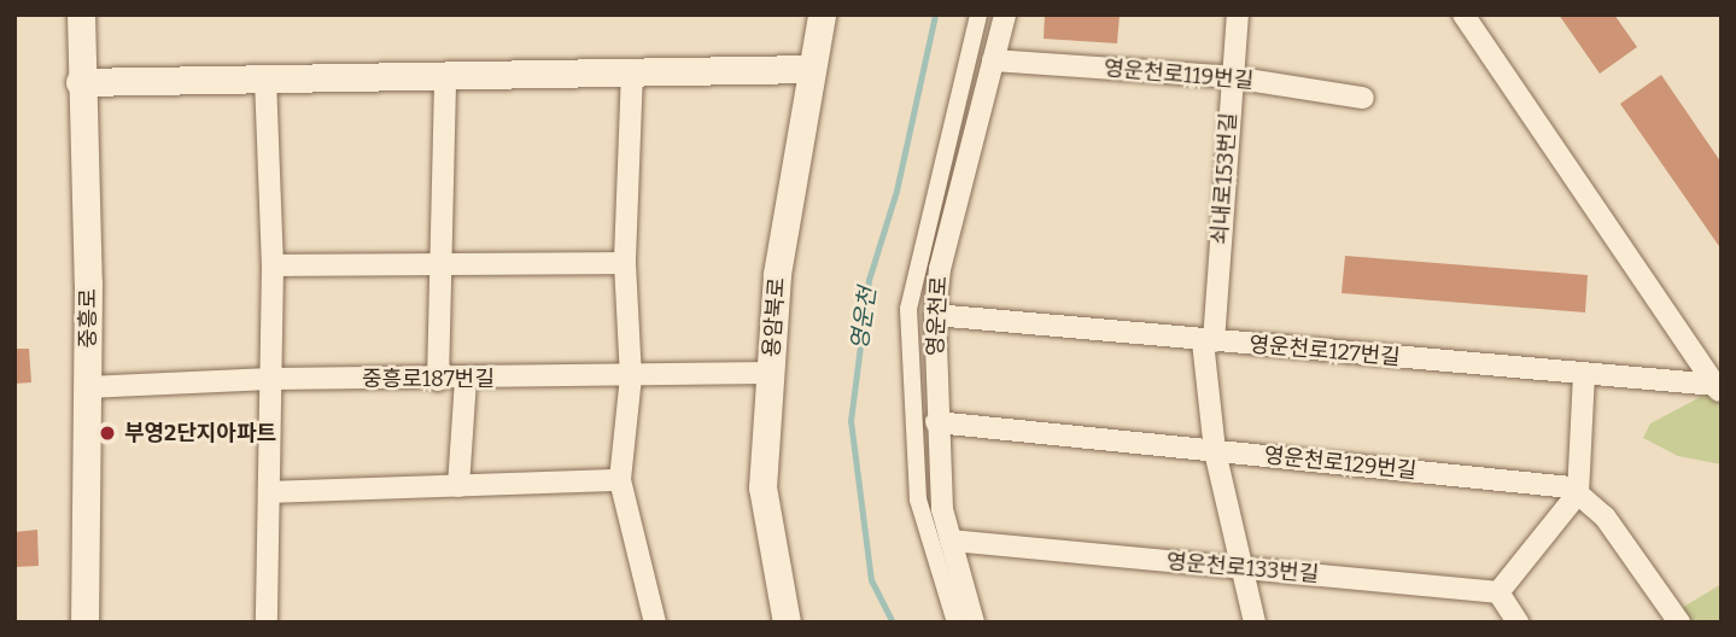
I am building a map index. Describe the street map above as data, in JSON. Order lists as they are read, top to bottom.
{
  "streets": {
    "street": [
      "영운천로119번길",
      "쇠내로153번길",
      "영운천로",
      "용암북로",
      "중흥로",
      "영운천로127번길",
      "중흥로187번길",
      "영운천로129번길",
      "영운천로133번길"
    ]
  },
  "crossings": [
    ["영운천로119번길", "쇠내로153번길"],
    ["영운천로119번길", "영운천로"],
    ["쇠내로153번길", "영운천로127번길"],
    ["쇠내로153번길", "영운천로129번길"],
    ["쇠내로153번길", "영운천로133번길"],
    ["영운천로", "영운천로127번길"],
    ["영운천로", "영운천로129번길"],
    ["영운천로", "영운천로133번길"],
    ["용암북로", "중흥로187번길"],
    ["중흥로", "중흥로187번길"]
  ],
  "water": ["영운천"],
  "places": ["부영2단지아파트"]
}
